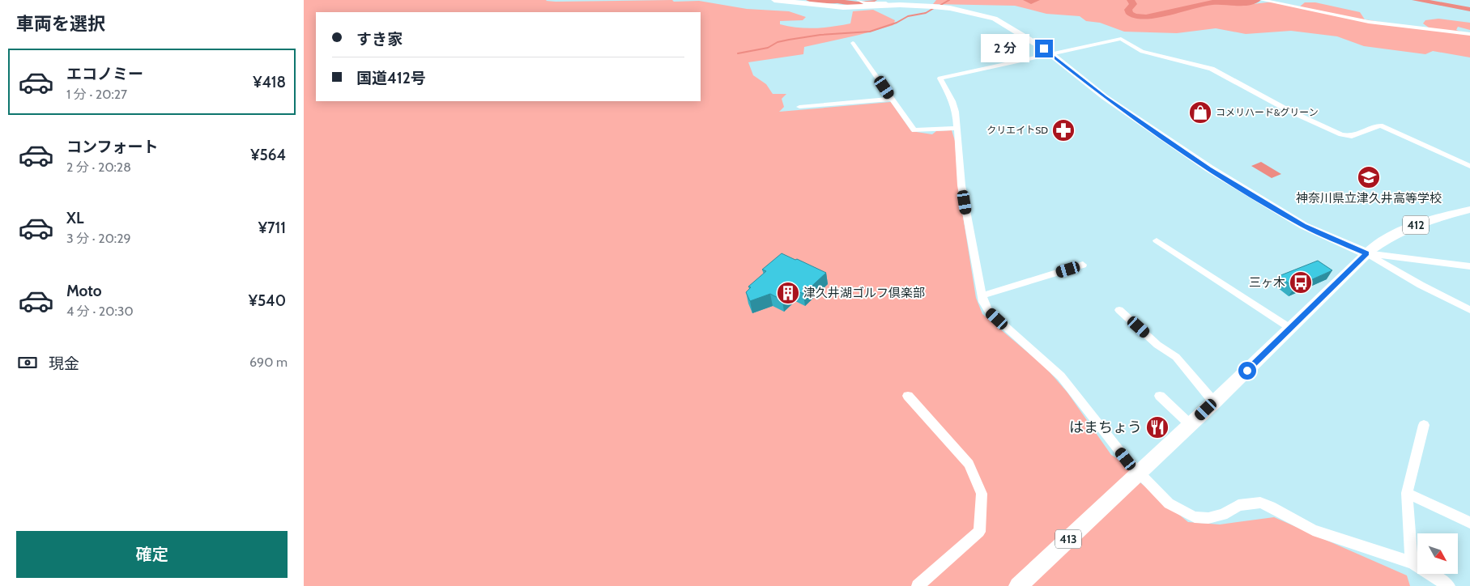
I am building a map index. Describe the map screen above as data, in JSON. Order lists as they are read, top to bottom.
{
  "streets": {
    "highway": ["412", "413"]
  },
  "crossings": [
    ["412", "413"]
  ],
  "places": {
    "shop": ["コメリハード&グリーン"],
    "pharmacy": ["クリエイトSD"],
    "school or university": ["神奈川県立津久井高等学校"],
    "bus stop": ["三ヶ木"],
    "building": ["津久井湖ゴルフ倶楽部"],
    "restaurant": ["はまちょう"]
  },
  "north": "bottom right",
  "page": {
    "heading": "車両を選択",
    "banner": ["すき家", "国道412号"],
    "bubble": "2 分",
    "list": [
      {
        "name": "エコノミー",
        "note": "1 分 · 20:27",
        "value": "¥418"
      },
      {
        "name": "コンフォート",
        "note": "2 分 · 20:28",
        "value": "¥564"
      },
      {
        "name": "XL",
        "note": "3 分 · 20:29",
        "value": "¥711"
      },
      {
        "name": "Moto",
        "note": "4 分 · 20:30",
        "value": "¥540"
      }
    ],
    "pay": ["現金", "690 m"],
    "buttons": "確定"
  }
}
